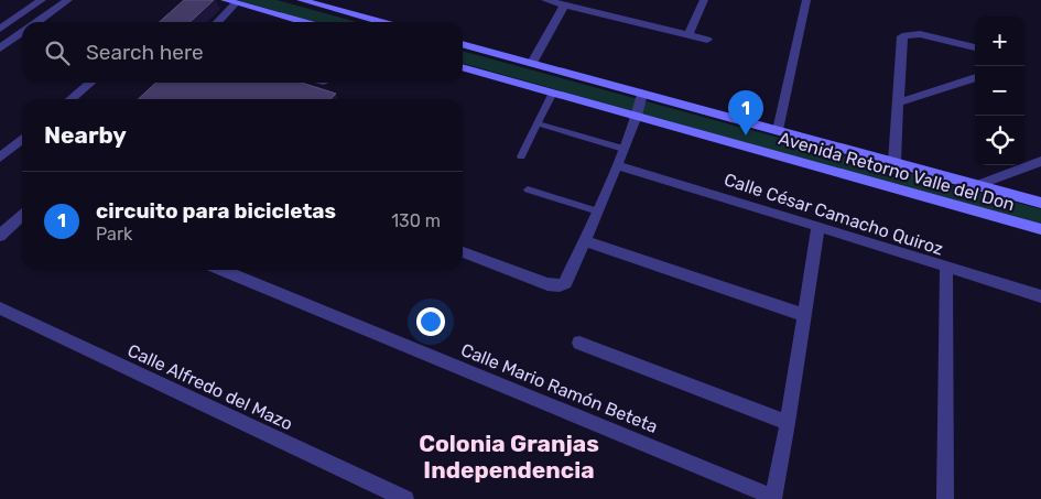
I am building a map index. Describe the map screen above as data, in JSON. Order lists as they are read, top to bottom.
{
  "streets": {
    "street": [
      "Avenida Retorno Valle del Don",
      "Calle César Camacho Quiroz",
      "Calle Alfredo del Mazo",
      "Calle Mario Ramón Beteta"
    ]
  },
  "districts": ["Colonia Granjas Independencia"],
  "page": {
    "map_buttons": ["+", "−"],
    "search": "Search here",
    "pins": "1",
    "heading": "Nearby",
    "list": [
      {
        "mark": "1",
        "name": "circuito para bicicletas",
        "note": "Park",
        "value": "130 m"
      }
    ]
  }
}
